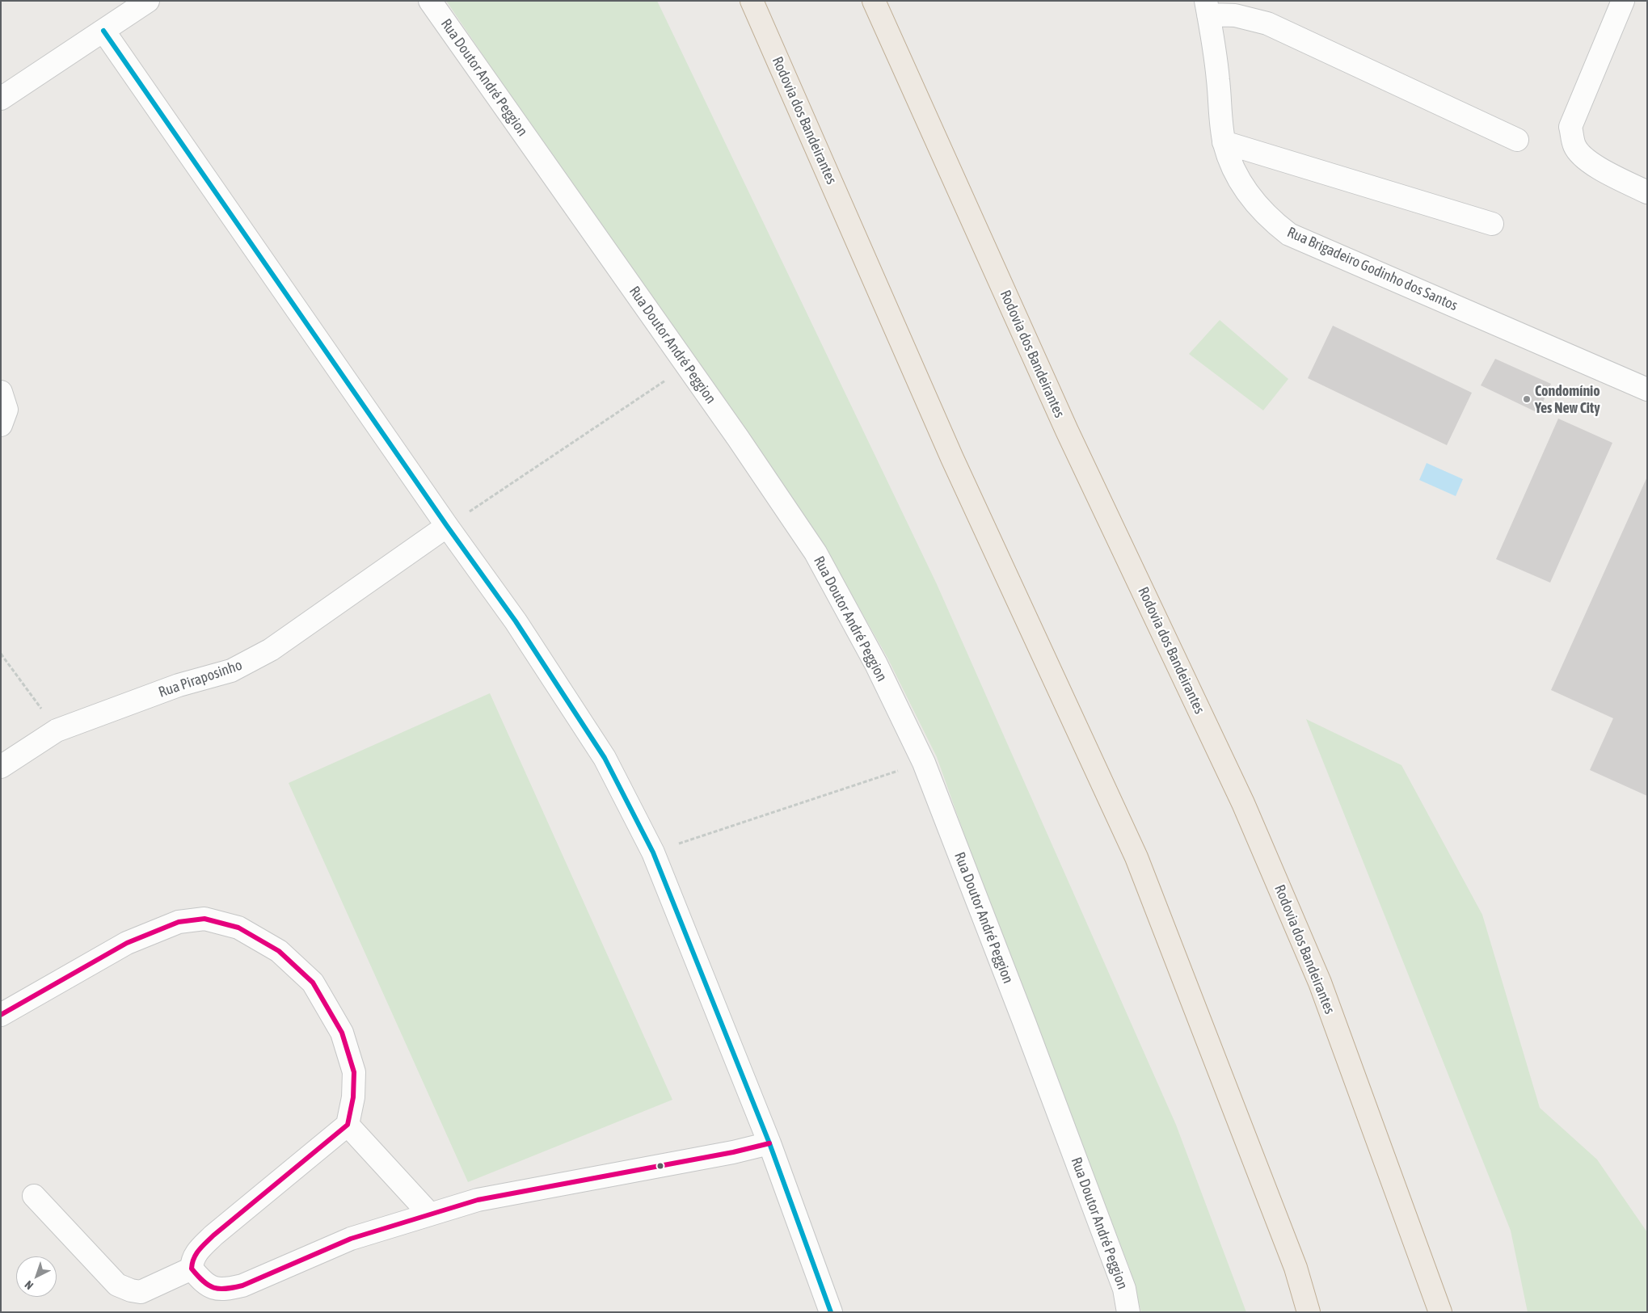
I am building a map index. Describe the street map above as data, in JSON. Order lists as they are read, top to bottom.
{
  "streets": {
    "highway": ["Rodovia dos Bandeirantes"],
    "street": ["Rua Doutor André Peggion", "Rua Brigadeiro Godinho dos Santos", "Rua Piraposinho"]
  },
  "places": ["Condomínio Yes New City"],
  "north": "bottom left"
}
